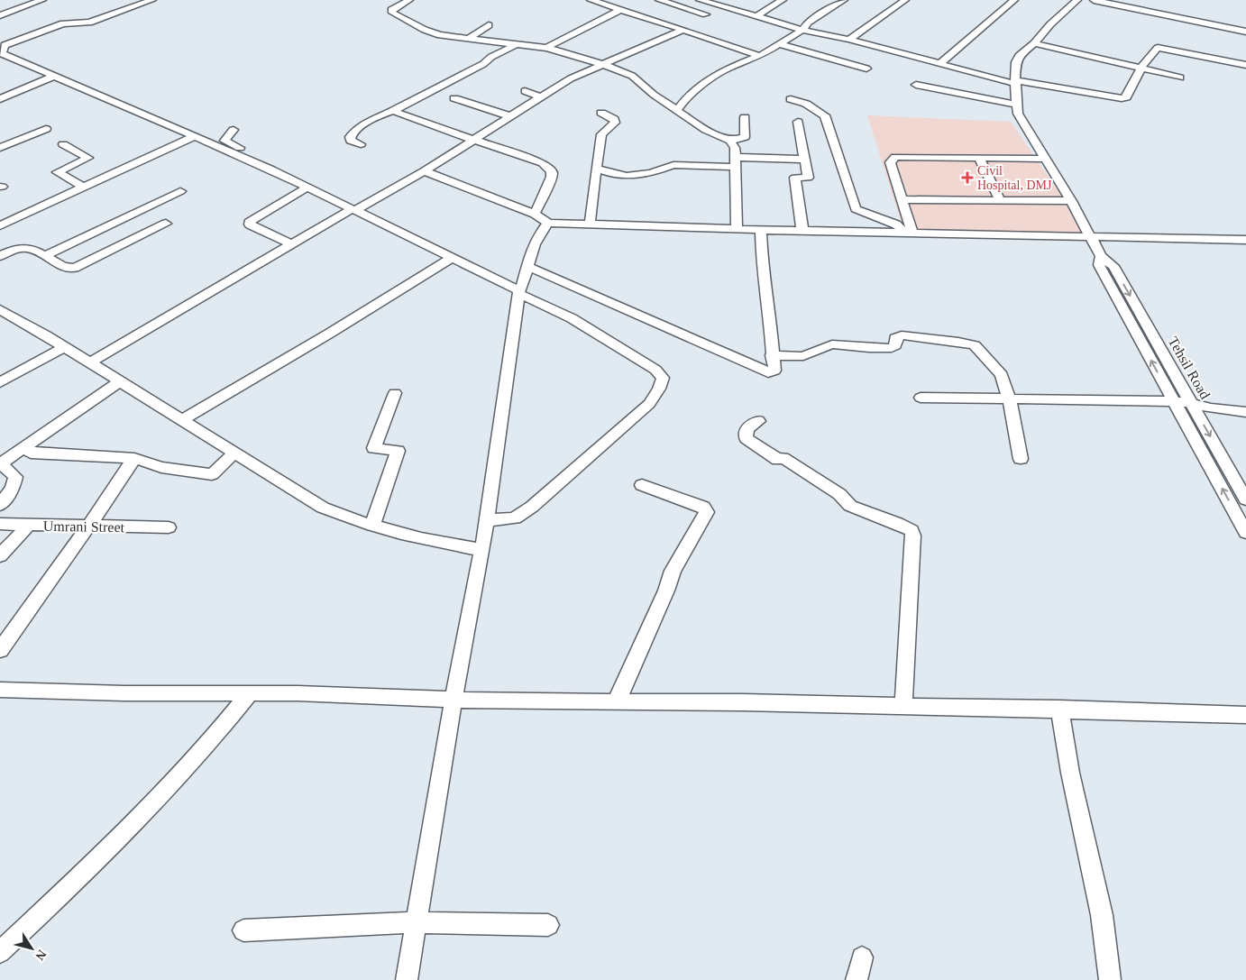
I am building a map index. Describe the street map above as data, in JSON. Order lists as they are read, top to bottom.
{
  "streets": {
    "street": ["Tehsil Road", "Umrani Street"]
  },
  "places": {
    "health": ["Civil Hospital, DMJ"]
  },
  "north": "bottom right"
}
